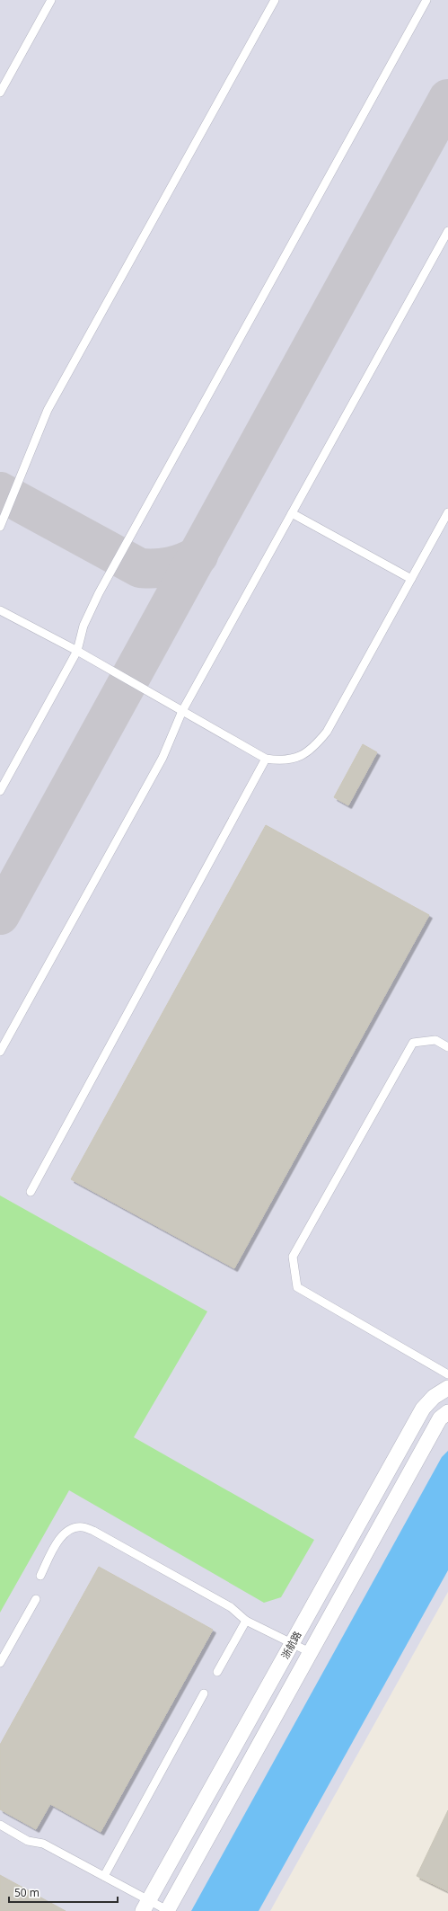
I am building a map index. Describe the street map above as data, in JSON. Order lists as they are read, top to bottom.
{
  "streets": {
    "street": ["浙航路"]
  },
  "scale_bar": "50 m"
}
